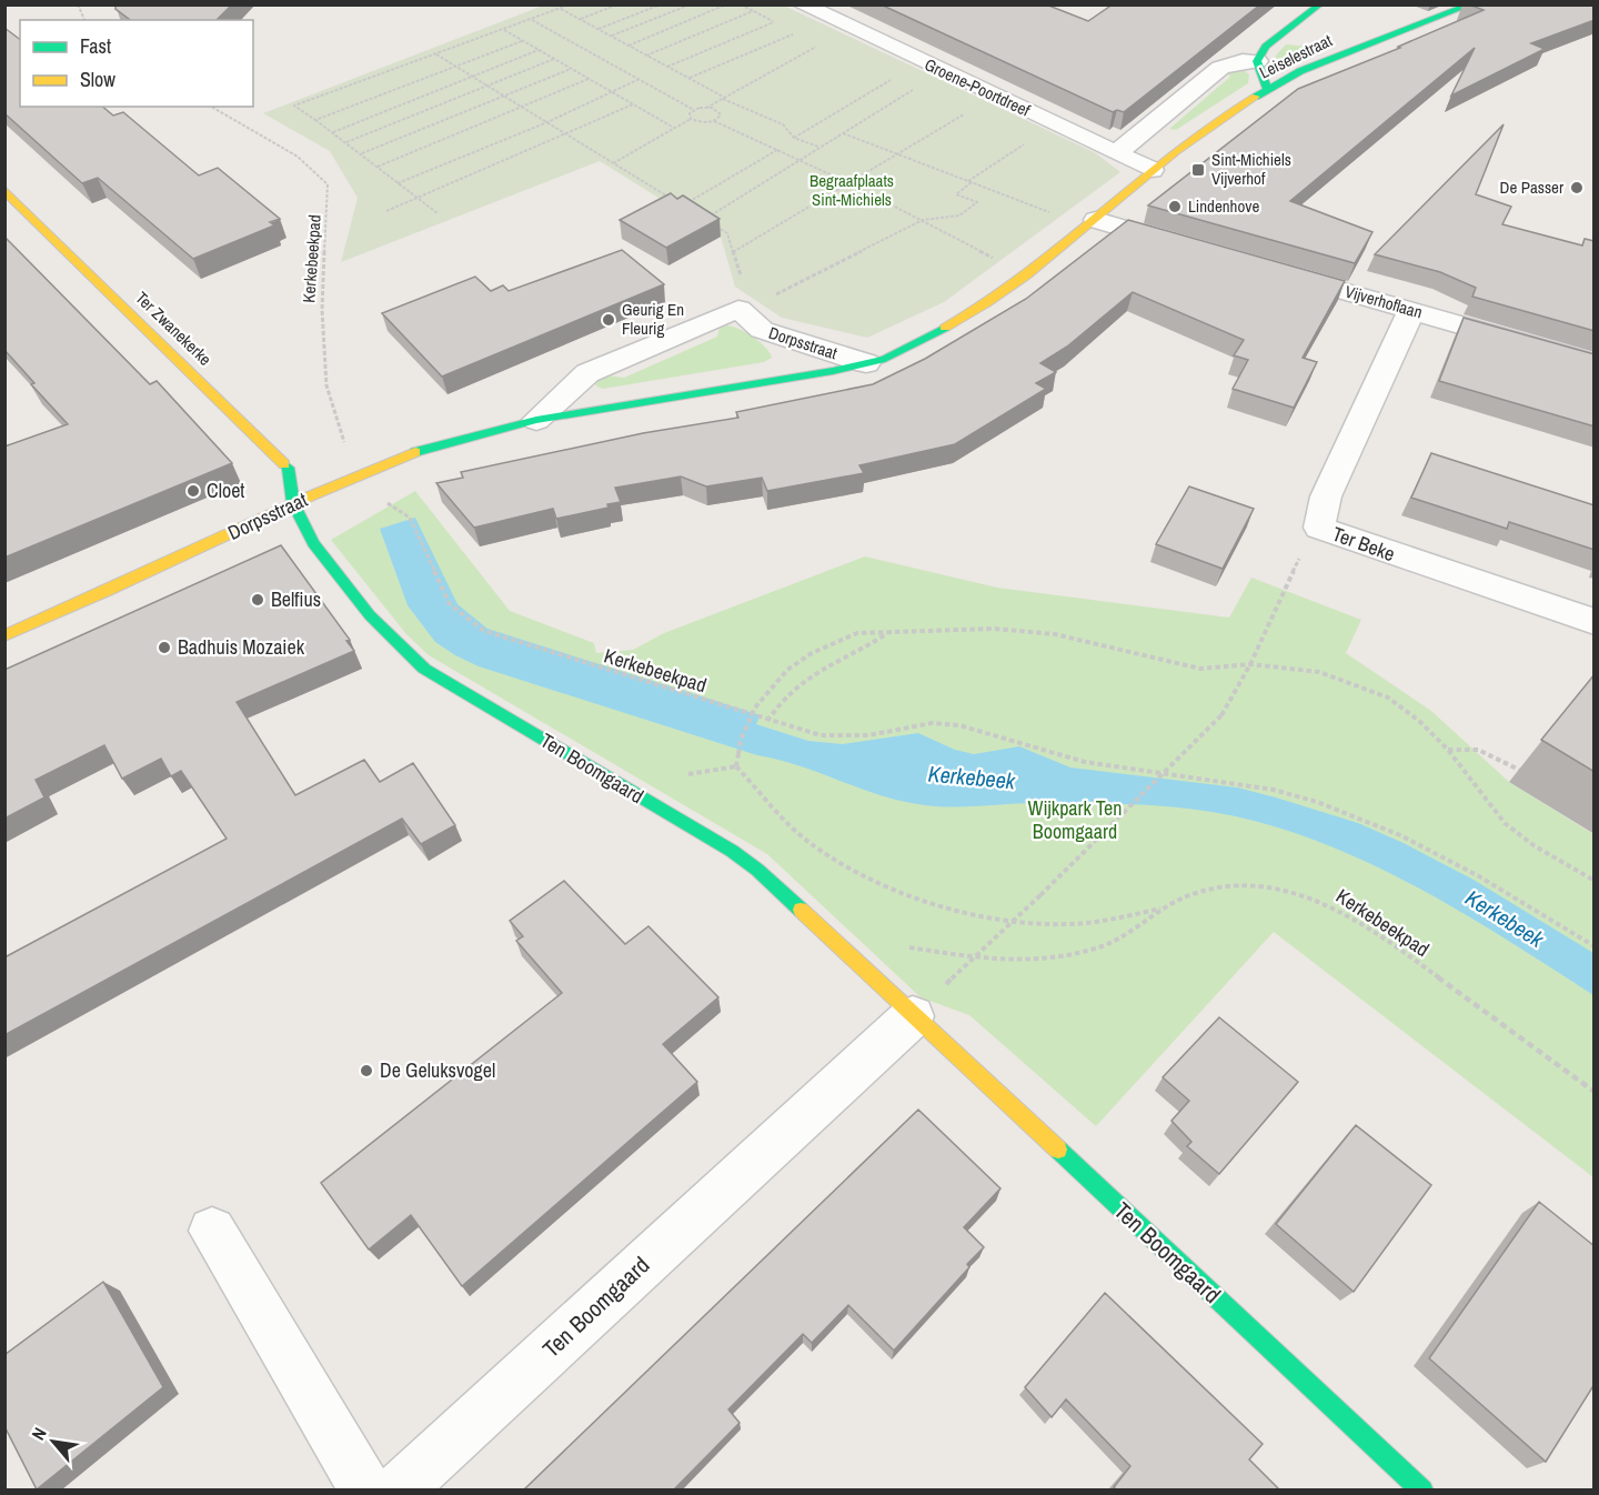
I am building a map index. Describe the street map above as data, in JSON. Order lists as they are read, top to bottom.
{
  "streets": {
    "street": [
      "Leiselestraat",
      "Groene-Poortdreef",
      "Vijverhoflaan",
      "Ter Zwanekerke",
      "Dorpsstraat",
      "Ter Beke",
      "Ten Boomgaard"
    ],
    "path": ["Kerkebeekpad"]
  },
  "crossings": [
    ["Leiselestraat", "Groene-Poortdreef"],
    ["Leiselestraat", "Dorpsstraat"],
    ["Groene-Poortdreef", "Dorpsstraat"],
    ["Kerkebeekpad", "Dorpsstraat"],
    ["Vijverhoflaan", "Ter Beke"],
    ["Ter Zwanekerke", "Dorpsstraat"],
    ["Ter Zwanekerke", "Ten Boomgaard"],
    ["Dorpsstraat", "Ten Boomgaard"]
  ],
  "water": ["Kerkebeek"],
  "parks": ["Begraafplaats Sint-Michiels", "Wijkpark Ten Boomgaard"],
  "places": {
    "transit": ["Sint-Michiels Vijverhof"],
    "other": [
      "De Passer",
      "Lindenhove",
      "Geurig En Fleurig",
      "Cloet",
      "Belfius",
      "Badhuis Mozaiek",
      "De Geluksvogel"
    ]
  },
  "legend": ["Fast", "Slow"],
  "north": "top left"
}
